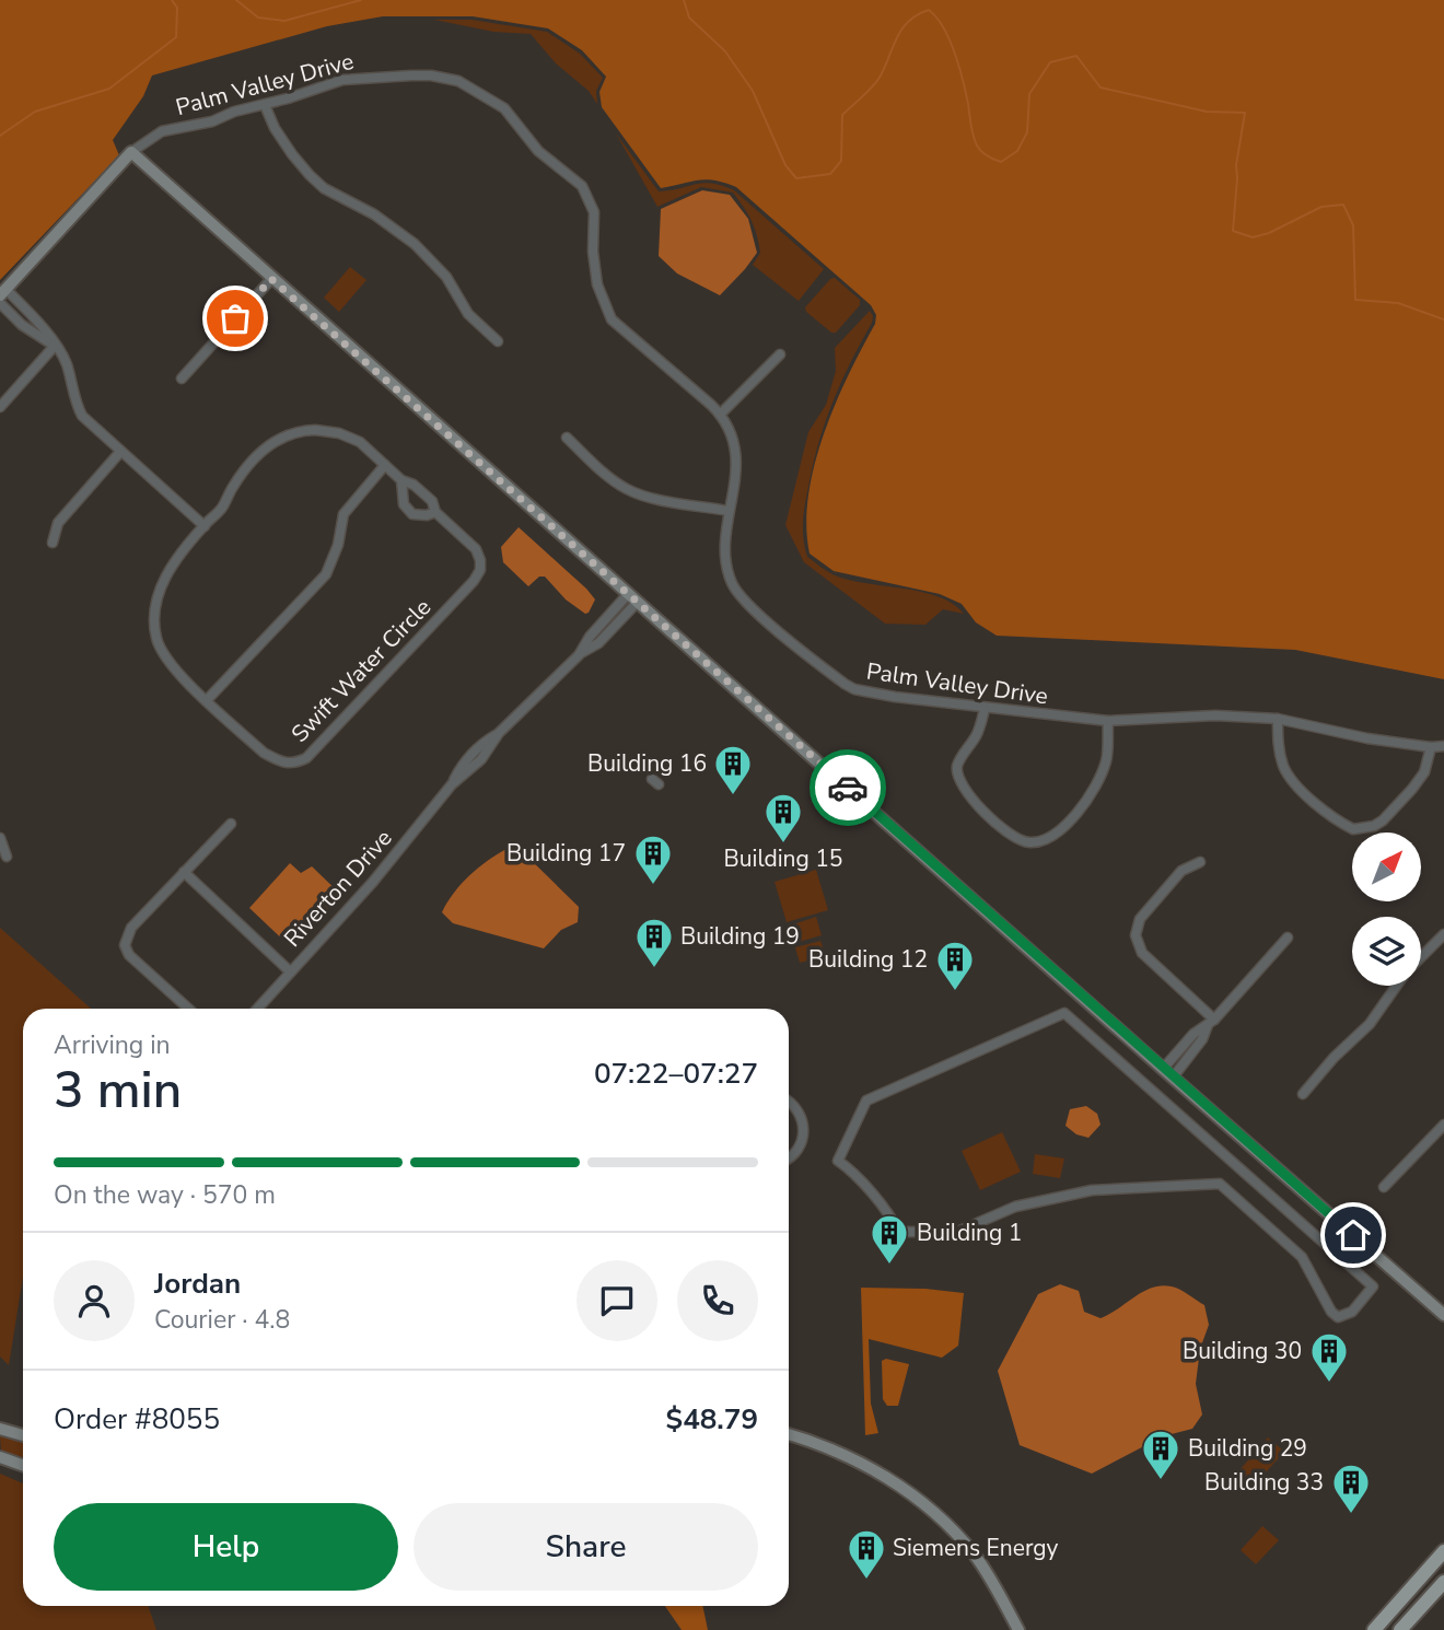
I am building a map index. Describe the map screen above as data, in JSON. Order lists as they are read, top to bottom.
{
  "streets": {
    "street": ["Palm Valley Drive", "Swift Water Circle", "Riverton Drive"]
  },
  "places": {
    "building": [
      "Building 16",
      "Building 15",
      "Building 17",
      "Building 19",
      "Building 12",
      "Building 1",
      "Building 30",
      "Building 29",
      "Building 33",
      "Siemens Energy"
    ]
  },
  "north": "top right",
  "page": {
    "heading": ["3 min", "Arriving in", "07:22–07:27"],
    "panel": [
      "Jordan",
      "Courier · 4.8",
      "Order #8055",
      "$48.79"
    ],
    "bar": "On the way · 570 m",
    "buttons": ["Help", "Share"]
  }
}
